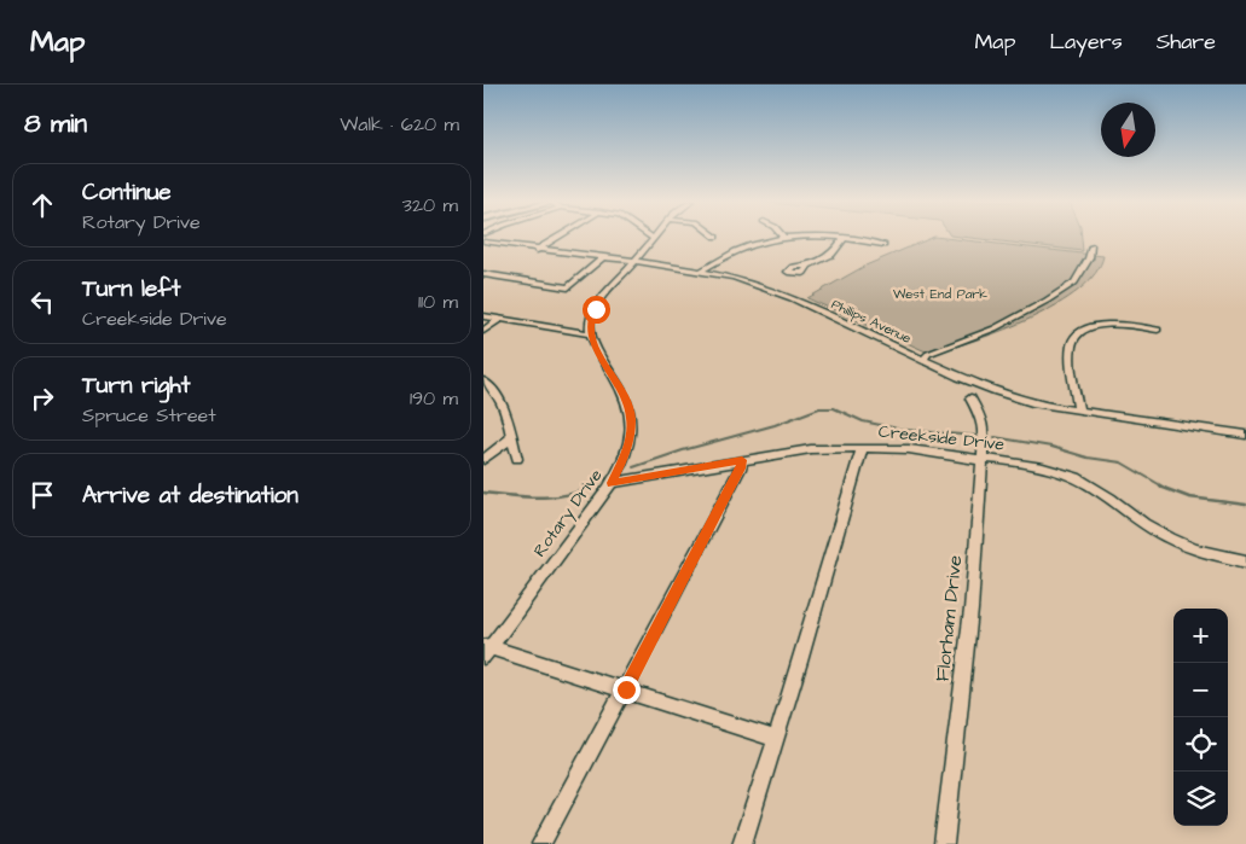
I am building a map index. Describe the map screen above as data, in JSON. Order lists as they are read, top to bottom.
{
  "streets": {
    "street": [
      "Phillips Avenue",
      "Creekside Drive",
      "Rotary Drive",
      "Florham Drive"
    ]
  },
  "crossings": [
    ["Creekside Drive", "Rotary Drive"],
    ["Creekside Drive", "Florham Drive"]
  ],
  "parks": ["West End Park"],
  "north": "bottom",
  "page": {
    "header": "Map",
    "nav": ["Map", "Layers", "Share"],
    "heading": ["8 min", "Walk · 620 m"],
    "list": [
      ["Continue", "Rotary Drive", "320 m"],
      ["Turn left", "Creekside Drive", "110 m"],
      ["Turn right", "Spruce Street", "190 m"],
      "Arrive at destination"
    ],
    "map_buttons": ["+", "−"]
  }
}
